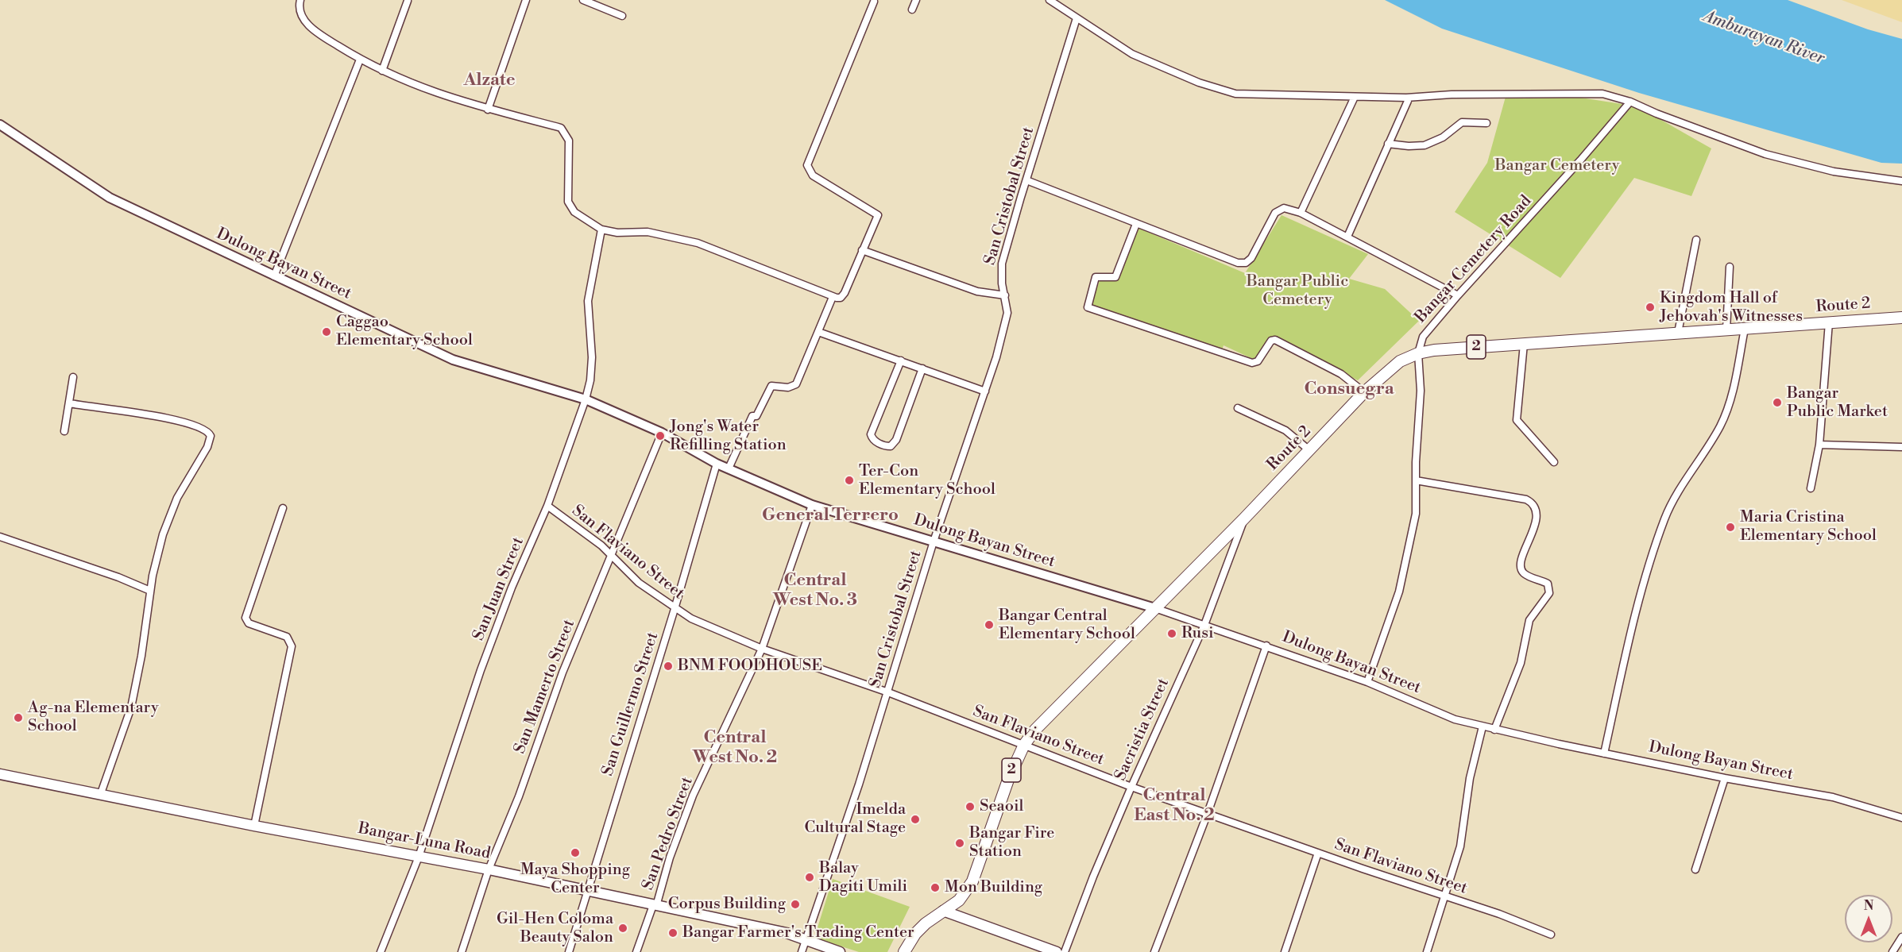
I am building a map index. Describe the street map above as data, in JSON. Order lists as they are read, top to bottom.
{
  "streets": {
    "highway": ["Route 2", "2"],
    "main road": ["Bangar-Luna Road"],
    "street": [
      "San Cristobal Street",
      "Bangar Cemetery Road",
      "Dulong Bayan Street",
      "San Flaviano Street",
      "San Juan Street",
      "San Mamerto Street",
      "San Guillermo Street",
      "Sacristia Street",
      "San Pedro Street"
    ]
  },
  "crossings": [
    ["San Cristobal Street", "Dulong Bayan Street"],
    ["San Cristobal Street", "San Flaviano Street"],
    ["San Cristobal Street", "Bangar-Luna Road"],
    ["Bangar Cemetery Road", "Route 2"],
    ["Dulong Bayan Street", "Route 2"],
    ["Dulong Bayan Street", "San Juan Street"],
    ["Dulong Bayan Street", "San Mamerto Street"],
    ["Dulong Bayan Street", "San Guillermo Street"],
    ["Dulong Bayan Street", "Sacristia Street"],
    ["Dulong Bayan Street", "San Pedro Street"],
    ["Route 2", "San Flaviano Street"],
    ["Route 2", "Sacristia Street"],
    ["San Flaviano Street", "San Juan Street"],
    ["San Flaviano Street", "San Mamerto Street"],
    ["San Flaviano Street", "San Guillermo Street"],
    ["San Flaviano Street", "Sacristia Street"],
    ["San Flaviano Street", "San Pedro Street"],
    ["San Juan Street", "Bangar-Luna Road"],
    ["San Mamerto Street", "Bangar-Luna Road"],
    ["San Guillermo Street", "Bangar-Luna Road"],
    ["San Pedro Street", "Bangar-Luna Road"]
  ],
  "districts": [
    "Alzate",
    "Consuegra",
    "General Terrero",
    "Central West No. 3",
    "Central West No. 2",
    "Central East No. 2"
  ],
  "water": ["Amburayan River"],
  "parks": ["Bangar Cemetery", "Bangar Public Cemetery"],
  "places": [
    "Kingdom Hall of Jehovah's Witnesses",
    "Caggao Elementary School",
    "Bangar Public Market",
    "Jong's Water Refilling Station",
    "Ter-Con Elementary School",
    "Maria Cristina Elementary School",
    "Bangar Central Elementary School",
    "Rusi",
    "BNM FOODHOUSE",
    "Ag-na Elementary School",
    "Seaoil",
    "Imelda Cultural Stage",
    "Bangar Fire Station",
    "Maya Shopping Center",
    "Balay Dagiti Umili",
    "Mon Building",
    "Corpus Building",
    "Gil-Hen Coloma Beauty Salon",
    "Bangar Farmer's Trading Center"
  ],
  "north": "top"
}
